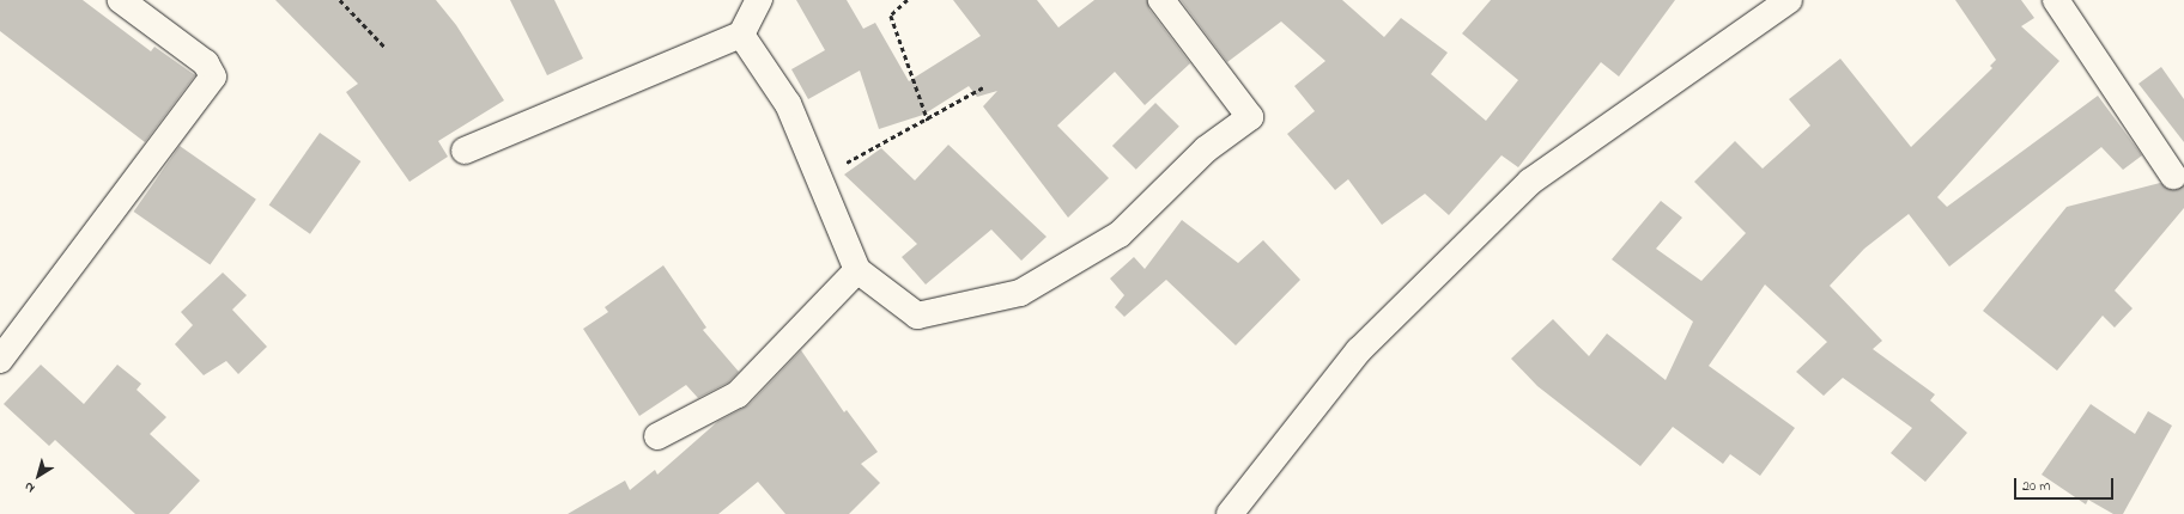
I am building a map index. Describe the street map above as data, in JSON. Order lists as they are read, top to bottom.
{
  "scale_bar": "20 m",
  "north": "bottom left"
}
